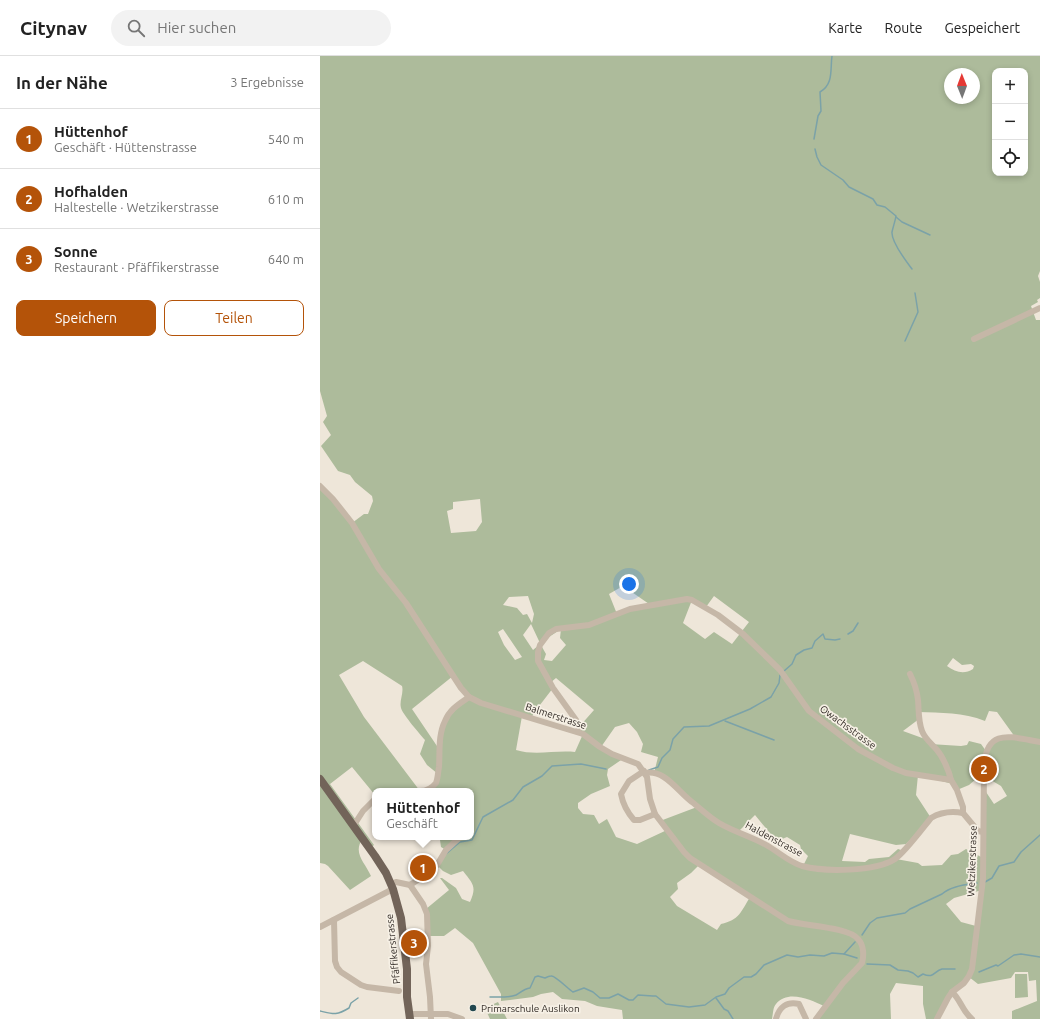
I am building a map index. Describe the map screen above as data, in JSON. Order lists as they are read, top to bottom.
{
  "streets": {
    "main road": ["Pfäffikerstrasse"],
    "street": [
      "Balmerstrasse",
      "Owachsstrasse",
      "Haldenstrasse",
      "Wetzikerstrasse"
    ]
  },
  "crossings": [
    ["Balmerstrasse", "Owachsstrasse"],
    ["Balmerstrasse", "Haldenstrasse"]
  ],
  "places": ["Primarschule Auslikon"],
  "north": "top",
  "page": {
    "header": "Citynav",
    "search": "Hier suchen",
    "nav": ["Karte", "Route", "Gespeichert"],
    "heading": ["In der Nähe", "3 Ergebnisse"],
    "map_buttons": ["+", "−"],
    "list": [
      {
        "mark": "1",
        "name": "Hüttenhof",
        "note": "Geschäft · Hüttenstrasse",
        "value": "540 m"
      },
      {
        "mark": "2",
        "name": "Hofhalden",
        "note": "Haltestelle · Wetzikerstrasse",
        "value": "610 m"
      },
      {
        "mark": "3",
        "name": "Sonne",
        "note": "Restaurant · Pfäffikerstrasse",
        "value": "640 m"
      }
    ],
    "buttons": ["Speichern", "Teilen"],
    "pins": ["2", "1", "3"],
    "popup": ["Hüttenhof", "Geschäft"]
  }
}
